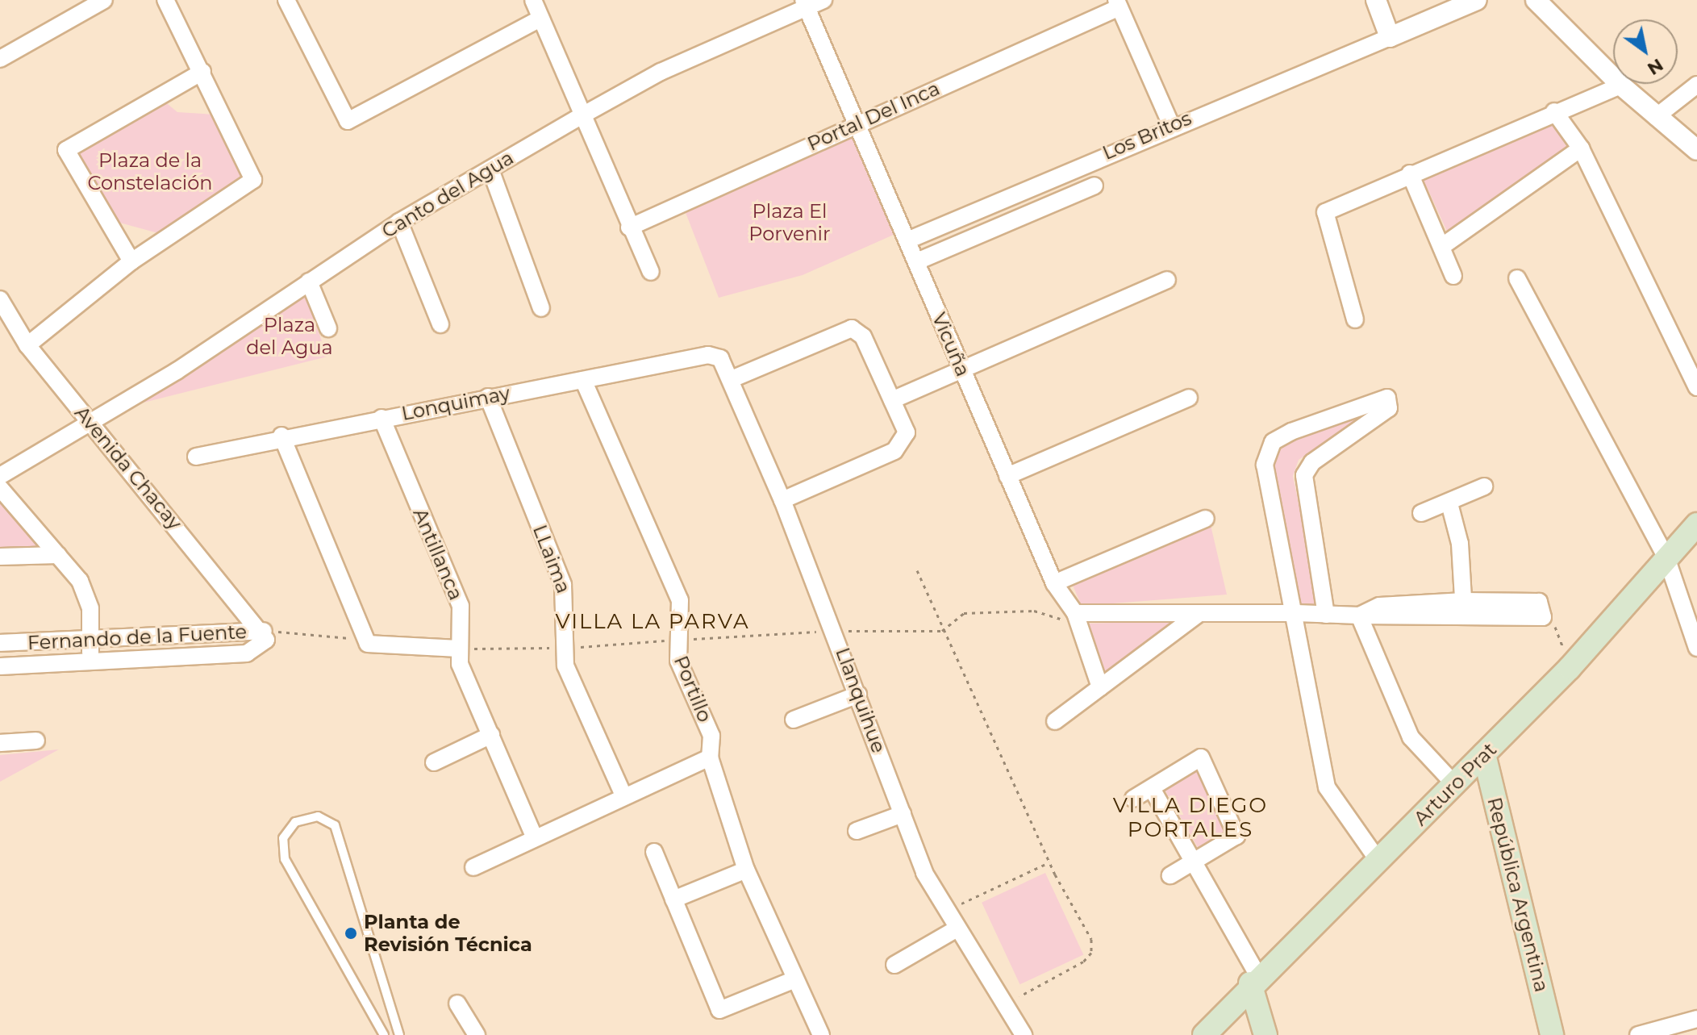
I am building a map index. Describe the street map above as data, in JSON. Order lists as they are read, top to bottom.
{
  "streets": {
    "main road": ["Arturo Prat", "República Argentina"],
    "street": [
      "Portal Del Inca",
      "Los Britos",
      "Canto del Agua",
      "Vicuña",
      "Lonquimay",
      "Avenida Chacay",
      "Antillanca",
      "LLaima",
      "Fernando de la Fuente",
      "Portillo",
      "Llanquihue"
    ]
  },
  "crossings": [
    ["Portal Del Inca", "Vicuña"],
    ["Los Britos", "Vicuña"],
    ["Canto del Agua", "Vicuña"],
    ["Canto del Agua", "Avenida Chacay"],
    ["Lonquimay", "Antillanca"],
    ["Lonquimay", "LLaima"],
    ["Lonquimay", "Portillo"],
    ["Lonquimay", "Llanquihue"],
    ["Avenida Chacay", "Fernando de la Fuente"],
    ["Arturo Prat", "República Argentina"]
  ],
  "districts": ["VILLA LA PARVA", "VILLA DIEGO PORTALES"],
  "parks": ["Plaza de la Constelación", "Plaza El Porvenir", "Plaza del Agua"],
  "places": ["Planta de Revisión Técnica"],
  "north": "bottom right"
}
